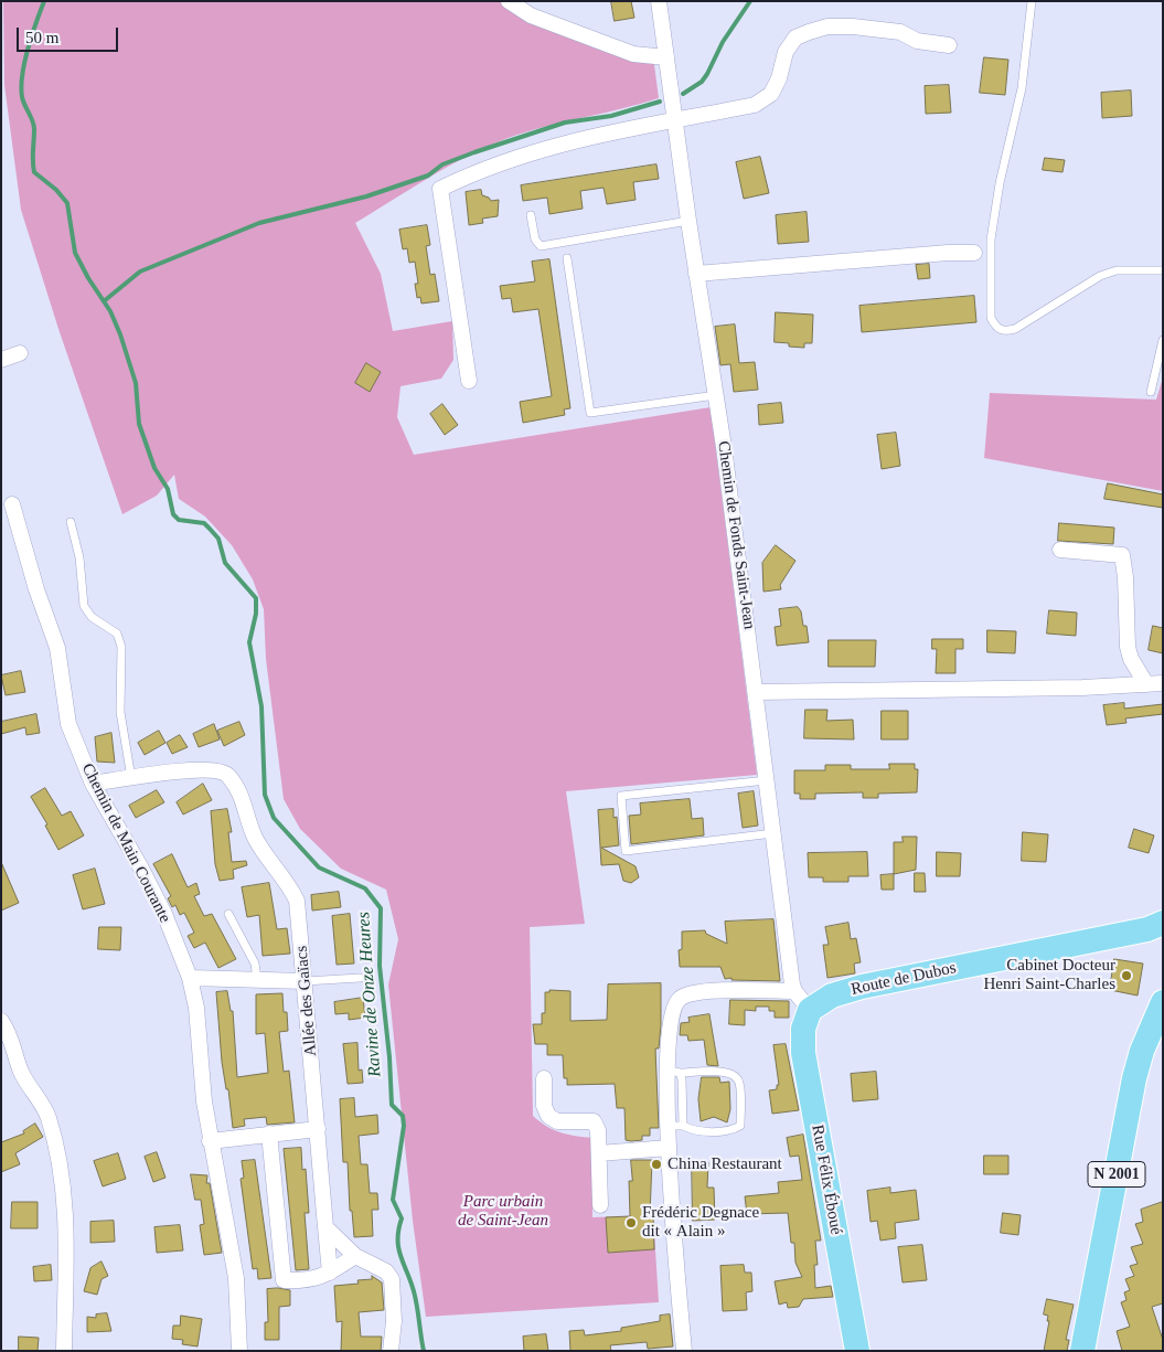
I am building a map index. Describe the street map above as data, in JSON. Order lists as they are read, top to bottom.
{
  "streets": {
    "main road": ["Route de Dubos", "N 2001", "Rue Félix Éboué"],
    "street": ["Chemin de Fonds Saint-Jean", "Chemin de Main Courante", "Allée des Gaïacs"]
  },
  "crossings": [
    ["Chemin de Fonds Saint-Jean", "Route de Dubos"],
    ["Chemin de Fonds Saint-Jean", "Rue Félix Éboué"],
    ["Chemin de Main Courante", "Allée des Gaïacs"],
    ["Route de Dubos", "Rue Félix Éboué"]
  ],
  "water": ["Ravine de Onze Heures"],
  "parks": ["Parc urbain de Saint-Jean"],
  "places": ["Cabinet Docteur Henri Saint-Charles", "China Restaurant", "Frédéric Degnace dit « Alain »"],
  "scale_bar": "50 m"
}
